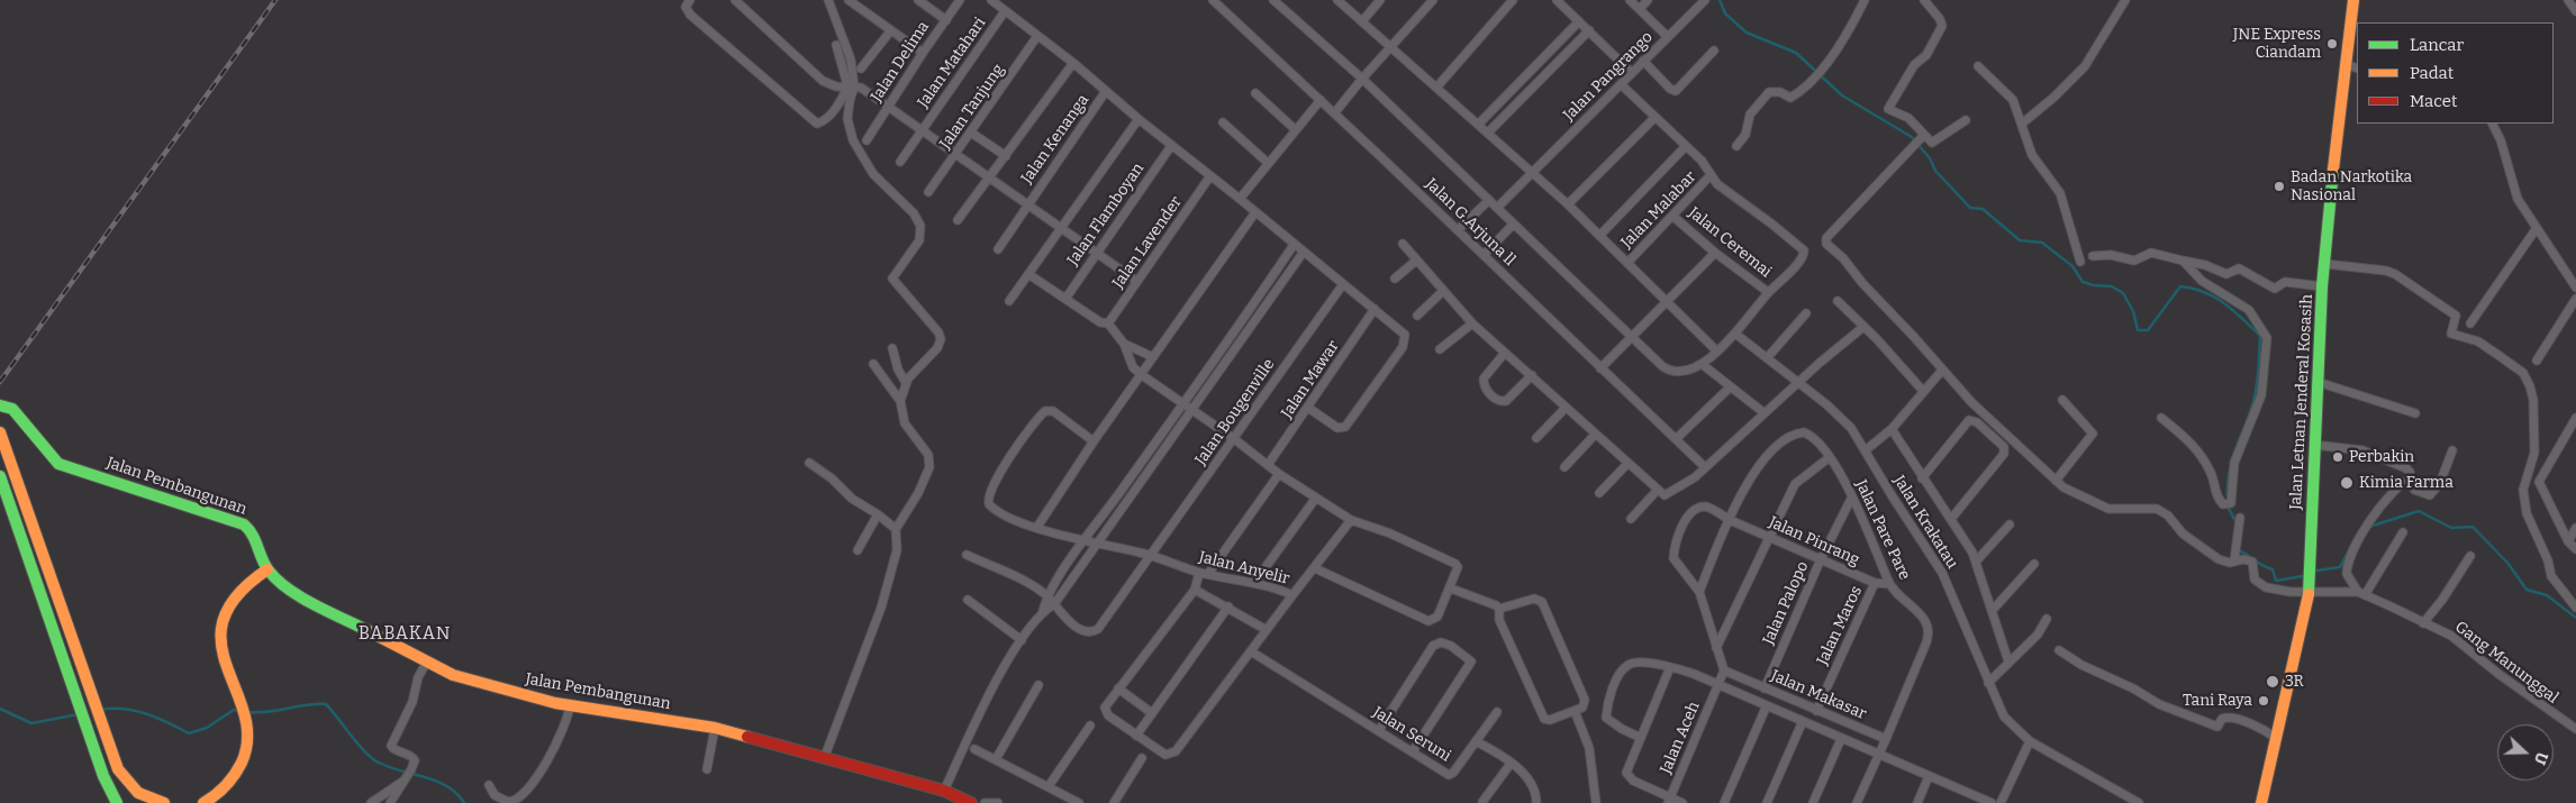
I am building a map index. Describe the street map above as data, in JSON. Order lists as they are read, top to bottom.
{
  "streets": {
    "main road": ["Jalan Letnan Jenderal Kosasih", "Jalan Pembangunan"],
    "street": [
      "Jalan Delima",
      "Jalan Matahari",
      "Jalan Pangrango",
      "Jalan Tanjung",
      "Jalan Kenanga",
      "Jalan Malabar",
      "Jalan Flamboyan",
      "Jalan G.Arjuna ll",
      "Jalan Lavender",
      "Jalan Ceremai",
      "Jalan Mawar",
      "Jalan Bougenville",
      "Jalan Krakatau",
      "Jalan Pare Pare",
      "Jalan Pinrang",
      "Jalan Anyelir",
      "Jalan Palopo",
      "Jalan Maros",
      "Gang Manunggal",
      "Jalan Makasar",
      "Jalan Seruni",
      "Jalan Aceh"
    ]
  },
  "crossings": [
    ["Jalan Malabar", "Jalan Ceremai"],
    ["Jalan Bougenville", "Jalan Anyelir"],
    ["Jalan Pare Pare", "Jalan Pinrang"],
    ["Jalan Pare Pare", "Jalan Palopo"],
    ["Jalan Pare Pare", "Jalan Makasar"],
    ["Jalan Pinrang", "Jalan Palopo"],
    ["Jalan Pinrang", "Jalan Maros"],
    ["Jalan Palopo", "Jalan Makasar"],
    ["Jalan Maros", "Jalan Makasar"],
    ["Jalan Makasar", "Jalan Aceh"]
  ],
  "districts": ["BABAKAN"],
  "places": [
    "JNE Express Ciandam",
    "Badan Narkotika Nasional",
    "Perbakin",
    "Kimia Farma",
    "3R",
    "Tani Raya"
  ],
  "legend": ["Lancar", "Padat", "Macet"],
  "north": "right"
}
